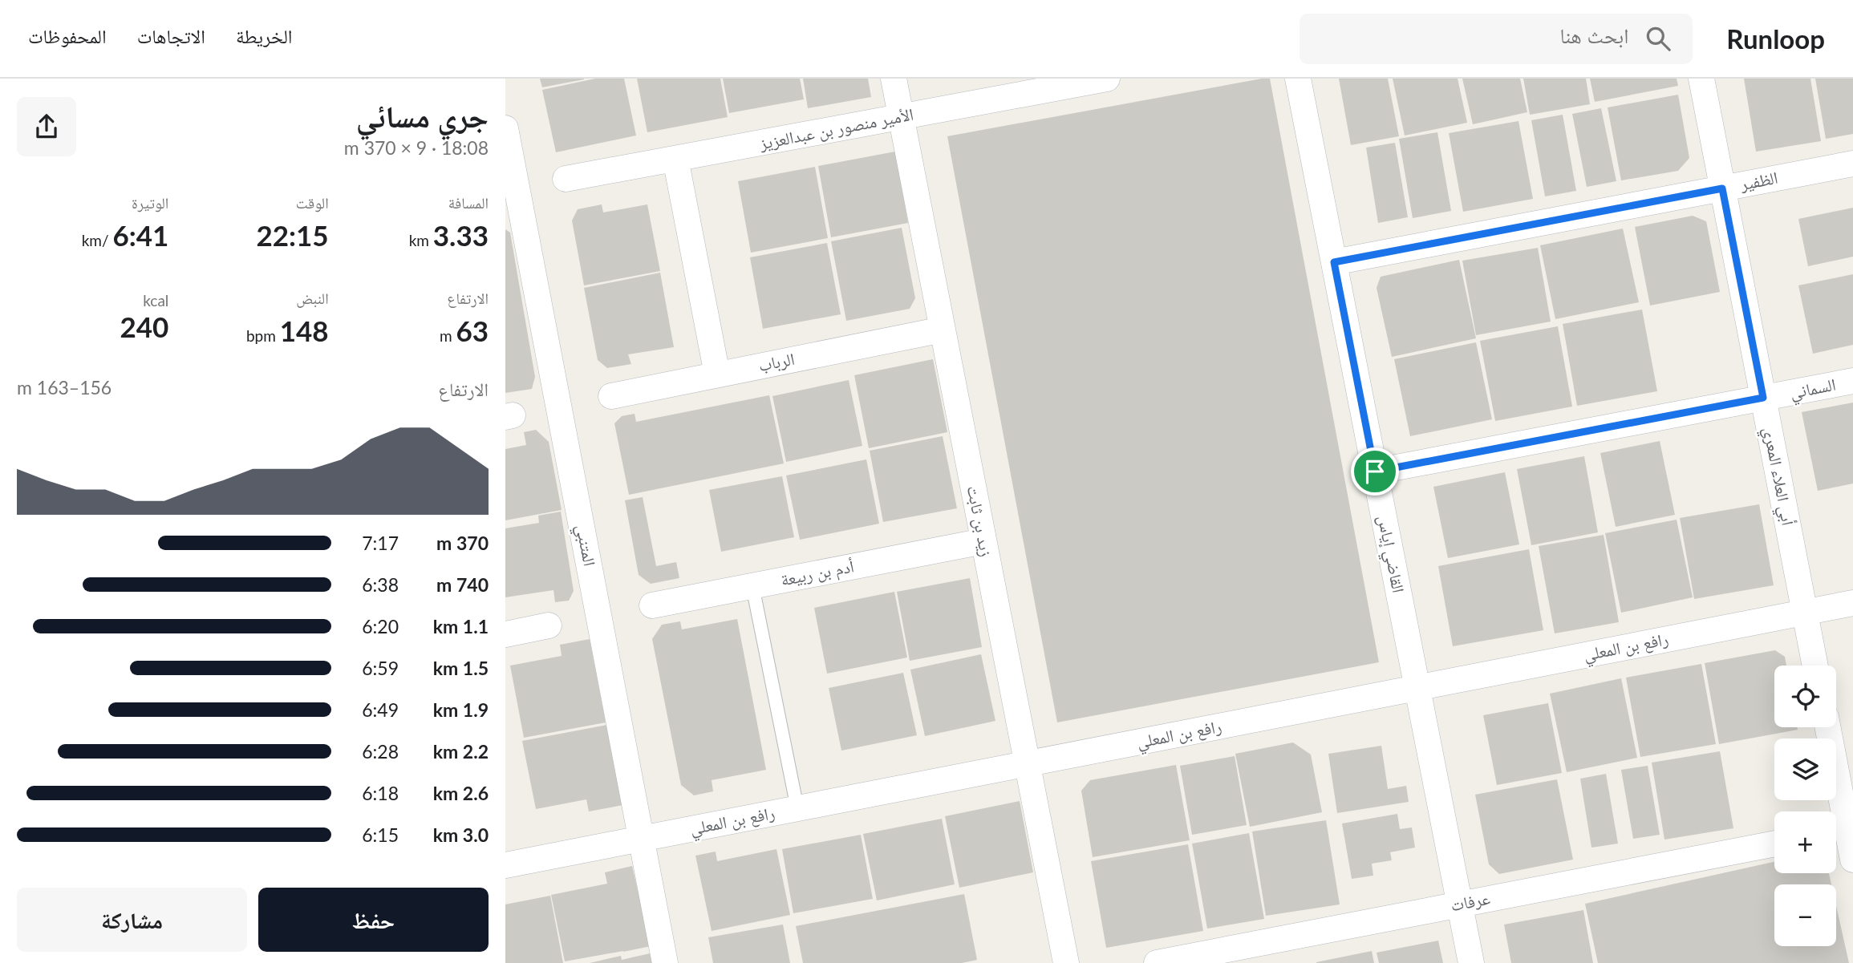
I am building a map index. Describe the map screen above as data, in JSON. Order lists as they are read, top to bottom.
{
  "streets": {
    "street": [
      "الأمير منصور بن عبدالعزيز",
      "الظفير",
      "الرباب",
      "السماني",
      "أبي العلاء المعري",
      "زيد بن ثابت",
      "المتنبي",
      "القاضي إياس",
      "أدم بن ربيعة",
      "رافع بن المعلي",
      "عرفات"
    ]
  },
  "crossings": [
    ["الأمير منصور بن عبدالعزيز", "زيد بن ثابت"],
    ["الظفير", "أبي العلاء المعري"],
    ["الظفير", "القاضي إياس"],
    ["الرباب", "زيد بن ثابت"],
    ["السماني", "أبي العلاء المعري"],
    ["السماني", "القاضي إياس"],
    ["أبي العلاء المعري", "رافع بن المعلي"],
    ["زيد بن ثابت", "أدم بن ربيعة"],
    ["زيد بن ثابت", "رافع بن المعلي"],
    ["المتنبي", "رافع بن المعلي"],
    ["القاضي إياس", "رافع بن المعلي"],
    ["القاضي إياس", "عرفات"]
  ],
  "page": {
    "header": "Runloop",
    "search": "ابحث هنا",
    "nav": ["الخريطة", "الاتجاهات", "المحفوظات"],
    "heading": ["جري مسائي", "18:08 · 9 × 370 m"],
    "stats": [
      ["المسافة", "3.33 km"],
      ["الوقت", "22:15"],
      ["الوتيرة", "6:41 /km"],
      ["الارتفاع", "63 m"],
      ["النبض", "148 bpm"],
      ["kcal", "240"]
    ],
    "chart": ["الارتفاع", "156–163 m"],
    "list": [
      {
        "name": "370 m",
        "note": "7:17"
      },
      {
        "name": "740 m",
        "note": "6:38"
      },
      {
        "name": "1.1 km",
        "note": "6:20"
      },
      {
        "name": "1.5 km",
        "note": "6:59"
      },
      {
        "name": "1.9 km",
        "note": "6:49"
      },
      {
        "name": "2.2 km",
        "note": "6:28"
      },
      {
        "name": "2.6 km",
        "note": "6:18"
      },
      {
        "name": "3.0 km",
        "note": "6:15"
      }
    ],
    "map_buttons": ["+", "−"],
    "buttons": ["حفظ", "مشاركة"]
  }
}
